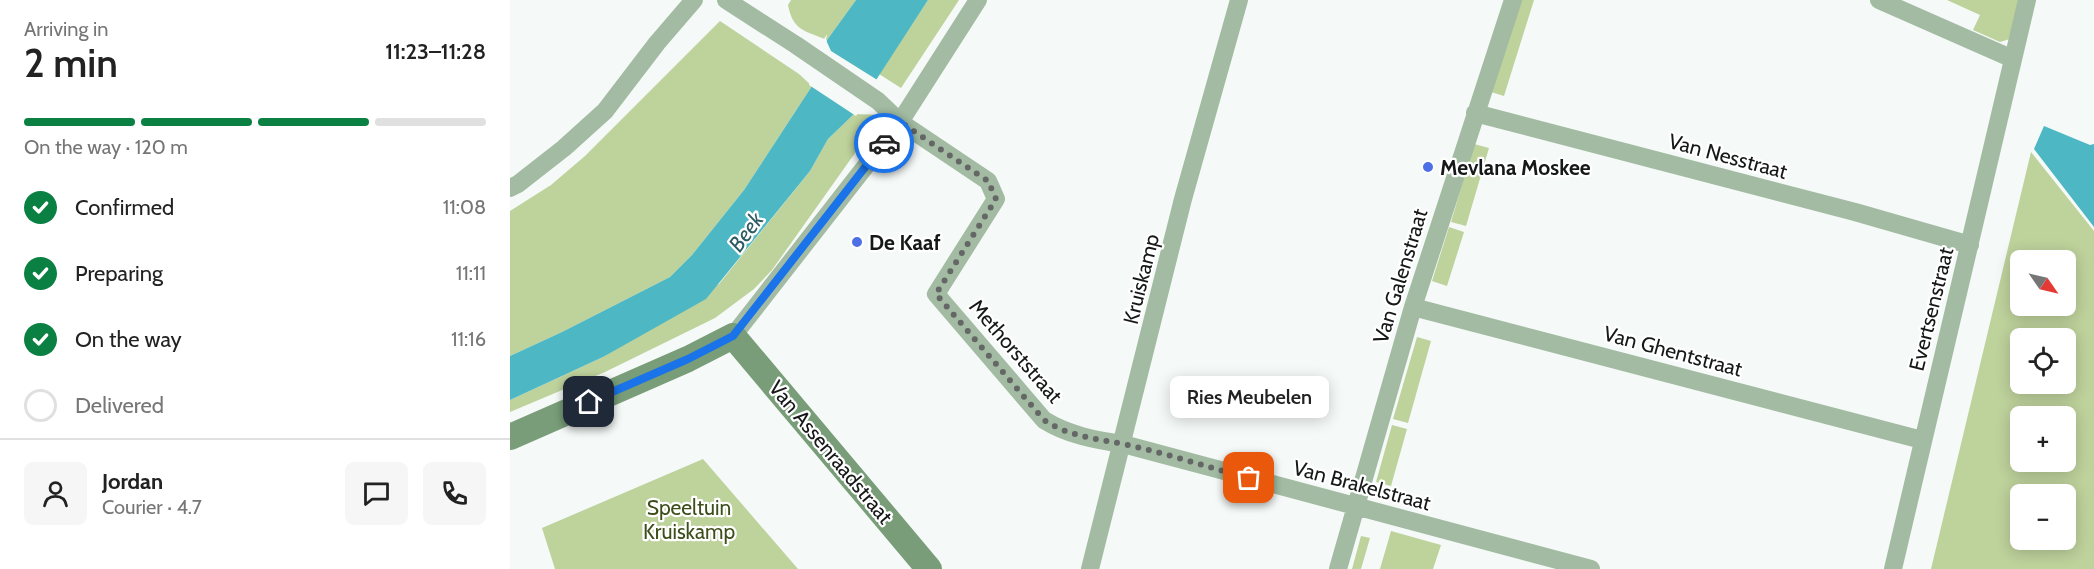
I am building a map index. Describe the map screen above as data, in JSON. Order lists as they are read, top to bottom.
{
  "streets": {
    "street": [
      "Van Nesstraat",
      "Van Galenstraat",
      "Kruiskamp",
      "Evertsenstraat",
      "Methorststraat",
      "Van Ghentstraat",
      "Van Assenraadstraat",
      "Van Brakelstraat"
    ]
  },
  "crossings": [
    ["Van Nesstraat", "Van Galenstraat"],
    ["Van Nesstraat", "Evertsenstraat"],
    ["Van Galenstraat", "Van Ghentstraat"],
    ["Van Galenstraat", "Van Brakelstraat"],
    ["Kruiskamp", "Methorststraat"],
    ["Kruiskamp", "Van Brakelstraat"],
    ["Evertsenstraat", "Van Ghentstraat"],
    ["Methorststraat", "Van Brakelstraat"]
  ],
  "water": ["Beek"],
  "parks": ["Speeltuin Kruiskamp"],
  "places": ["Mevlana Moskee", "De Kaaf", "Ries Meubelen"],
  "north": "bottom right",
  "page": {
    "heading": ["2 min", "Arriving in", "11:23–11:28"],
    "panel": ["Jordan", "Courier · 4.7"],
    "bar": "On the way · 120 m",
    "list": [
      ["Confirmed", "11:08"],
      ["Preparing", "11:11"],
      ["On the way", "11:16"],
      "Delivered"
    ],
    "map_buttons": ["+", "−"],
    "bubble": "Ries Meubelen"
  }
}
